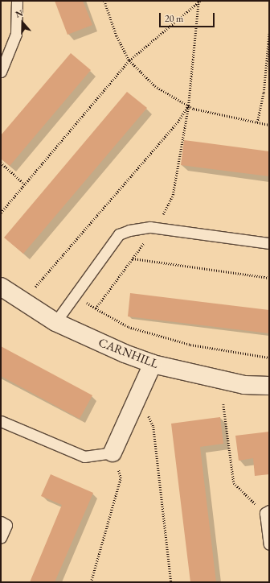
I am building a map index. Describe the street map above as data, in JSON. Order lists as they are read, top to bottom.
{
  "streets": {
    "street": ["CARNHILL"]
  },
  "scale_bar": "20 m",
  "north": "top"
}
